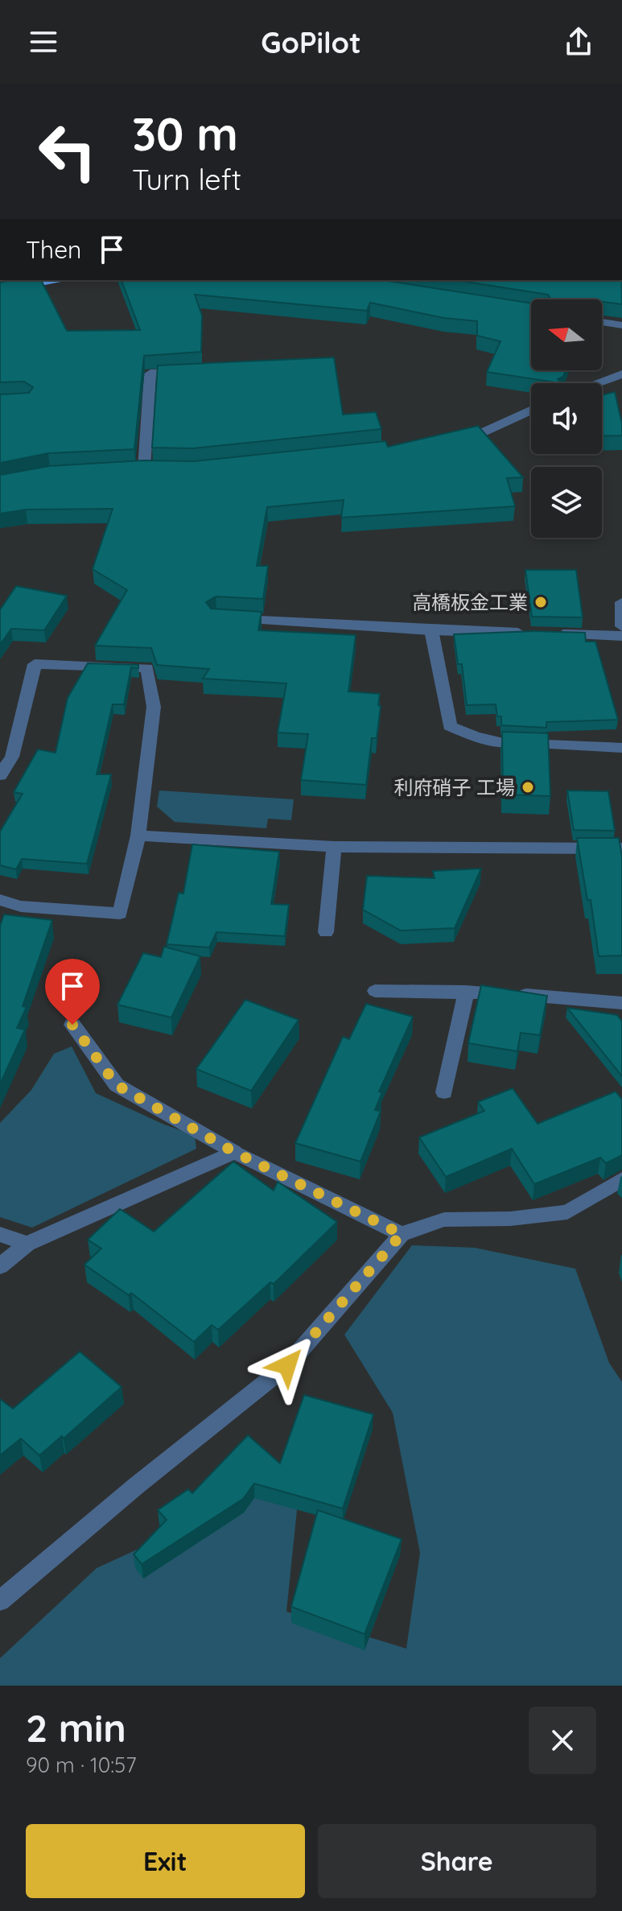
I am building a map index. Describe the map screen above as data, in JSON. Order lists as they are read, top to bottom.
{
  "places": ["高橋板金工業", "利府硝子 工場"],
  "north": "left",
  "page": {
    "header": "GoPilot",
    "turn": ["30 m", "Turn left"],
    "then": "Then",
    "heading": ["2 min", "90 m · 10:57"],
    "buttons": ["Exit", "Share"]
  }
}
